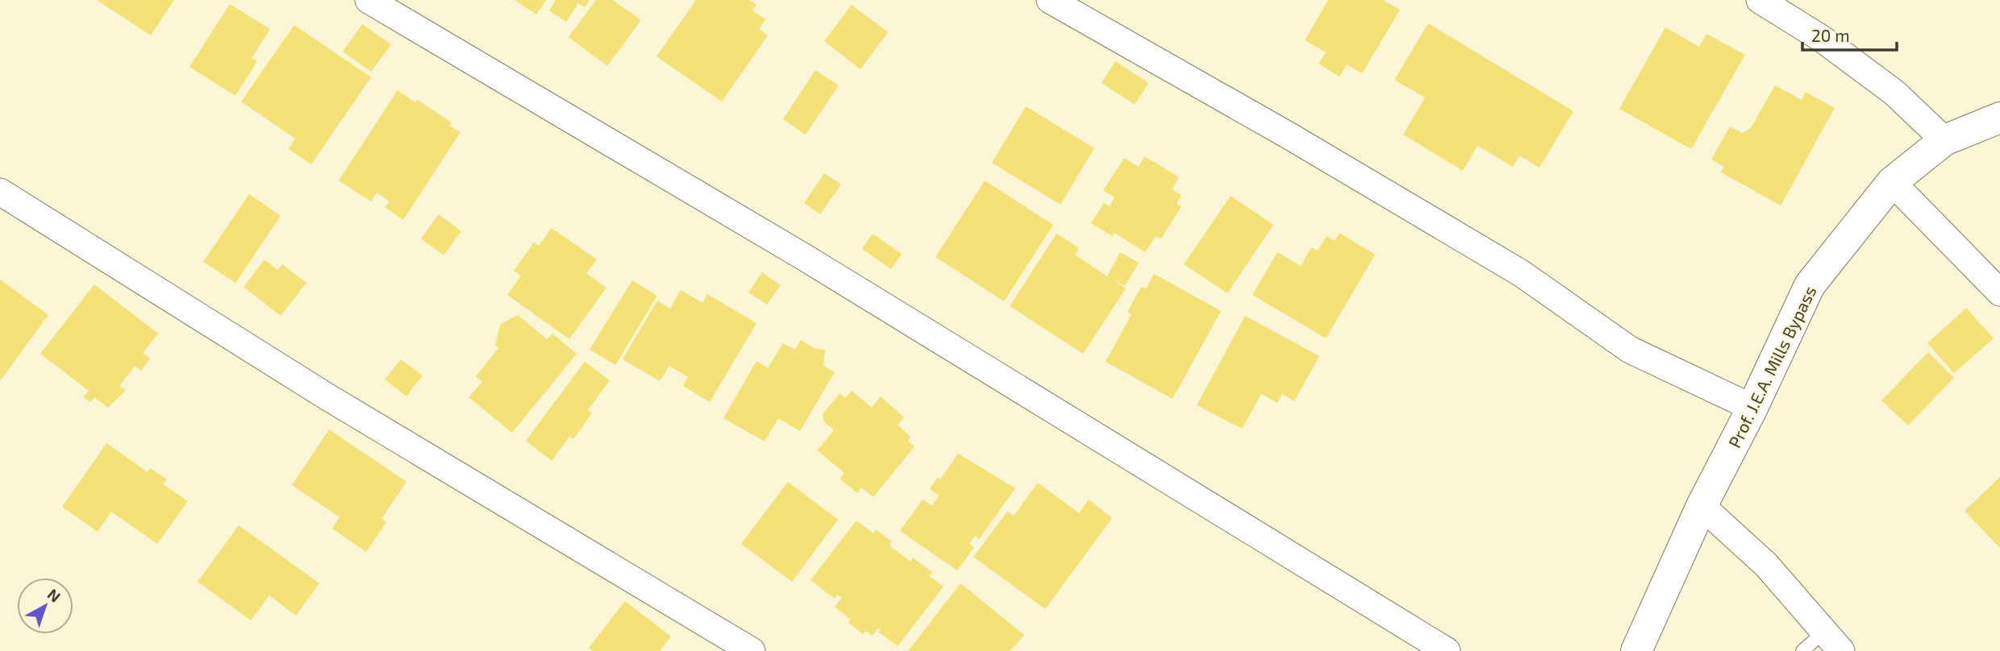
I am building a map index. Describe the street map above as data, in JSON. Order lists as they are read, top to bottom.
{
  "streets": {
    "street": ["Prof. J.E.A. Mills Bypass"]
  },
  "scale_bar": "20 m",
  "north": "top right"
}
